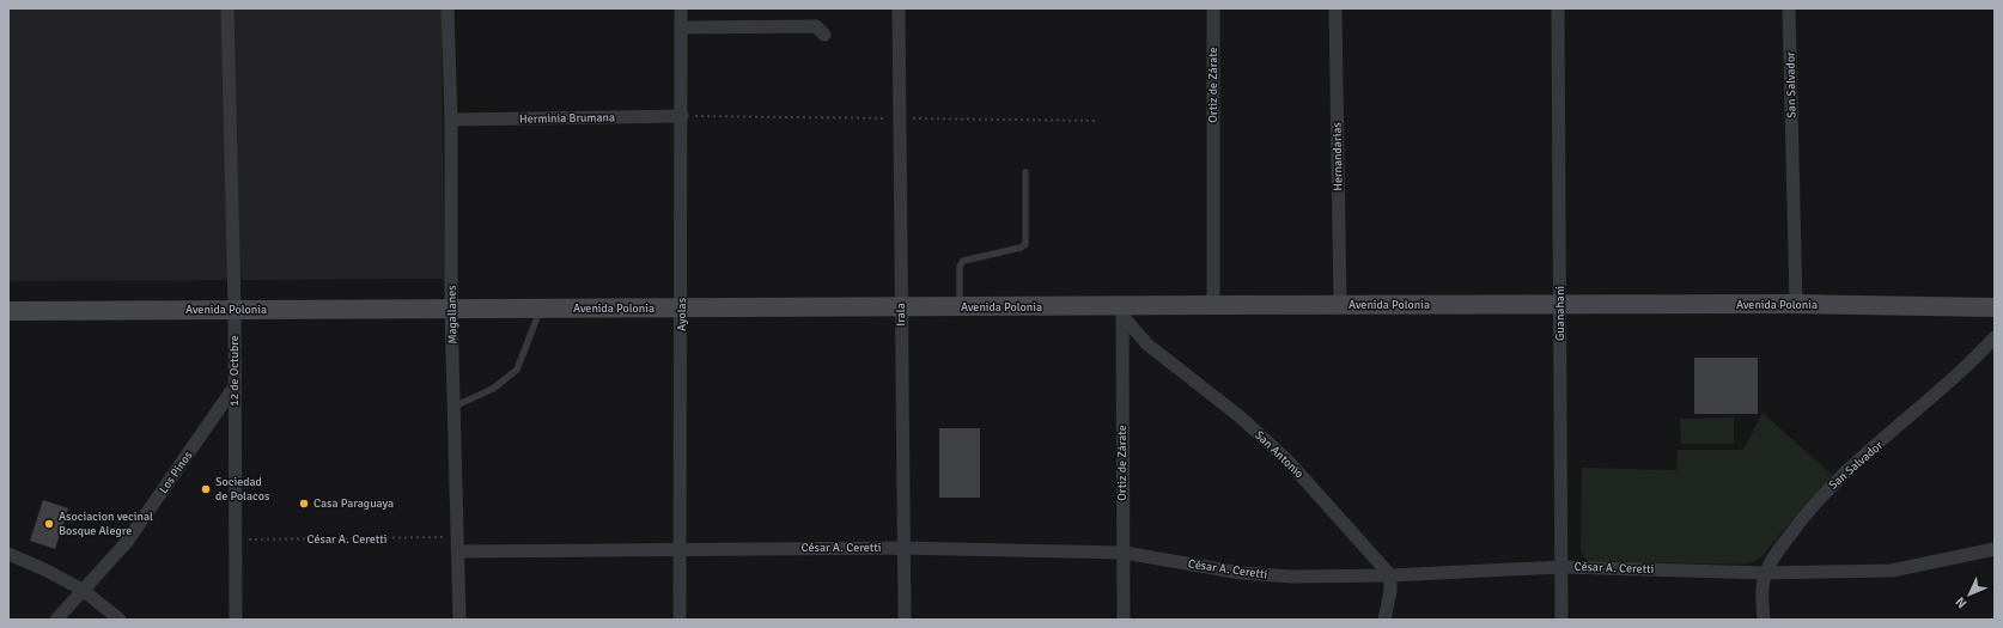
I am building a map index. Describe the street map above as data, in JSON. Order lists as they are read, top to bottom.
{
  "streets": {
    "main road": ["Avenida Polonia"],
    "street": [
      "Ortiz de Zárate",
      "San Salvador",
      "Herminia Brumana",
      "Hernandarias",
      "Guanahani",
      "Magallanes",
      "Ayolas",
      "Irala",
      "12 de Octubre",
      "San Antonio",
      "Los Pinos",
      "César A. Ceretti"
    ]
  },
  "crossings": [
    ["Ortiz de Zárate", "Avenida Polonia"],
    ["Ortiz de Zárate", "San Antonio"],
    ["Ortiz de Zárate", "César A. Ceretti"],
    ["San Salvador", "Avenida Polonia"],
    ["San Salvador", "César A. Ceretti"],
    ["Herminia Brumana", "Magallanes"],
    ["Herminia Brumana", "Ayolas"],
    ["Hernandarias", "Avenida Polonia"],
    ["Avenida Polonia", "Guanahani"],
    ["Avenida Polonia", "Magallanes"],
    ["Avenida Polonia", "Ayolas"],
    ["Avenida Polonia", "Irala"],
    ["Avenida Polonia", "12 de Octubre"],
    ["Avenida Polonia", "San Antonio"],
    ["Guanahani", "César A. Ceretti"],
    ["Magallanes", "César A. Ceretti"],
    ["Ayolas", "César A. Ceretti"],
    ["Irala", "César A. Ceretti"],
    ["12 de Octubre", "Los Pinos"],
    ["12 de Octubre", "César A. Ceretti"],
    ["San Antonio", "César A. Ceretti"]
  ],
  "places": ["Sociedad de Polacos", "Casa Paraguaya", "Asociacion vecinal Bosque Alegre"],
  "north": "bottom left"
}
